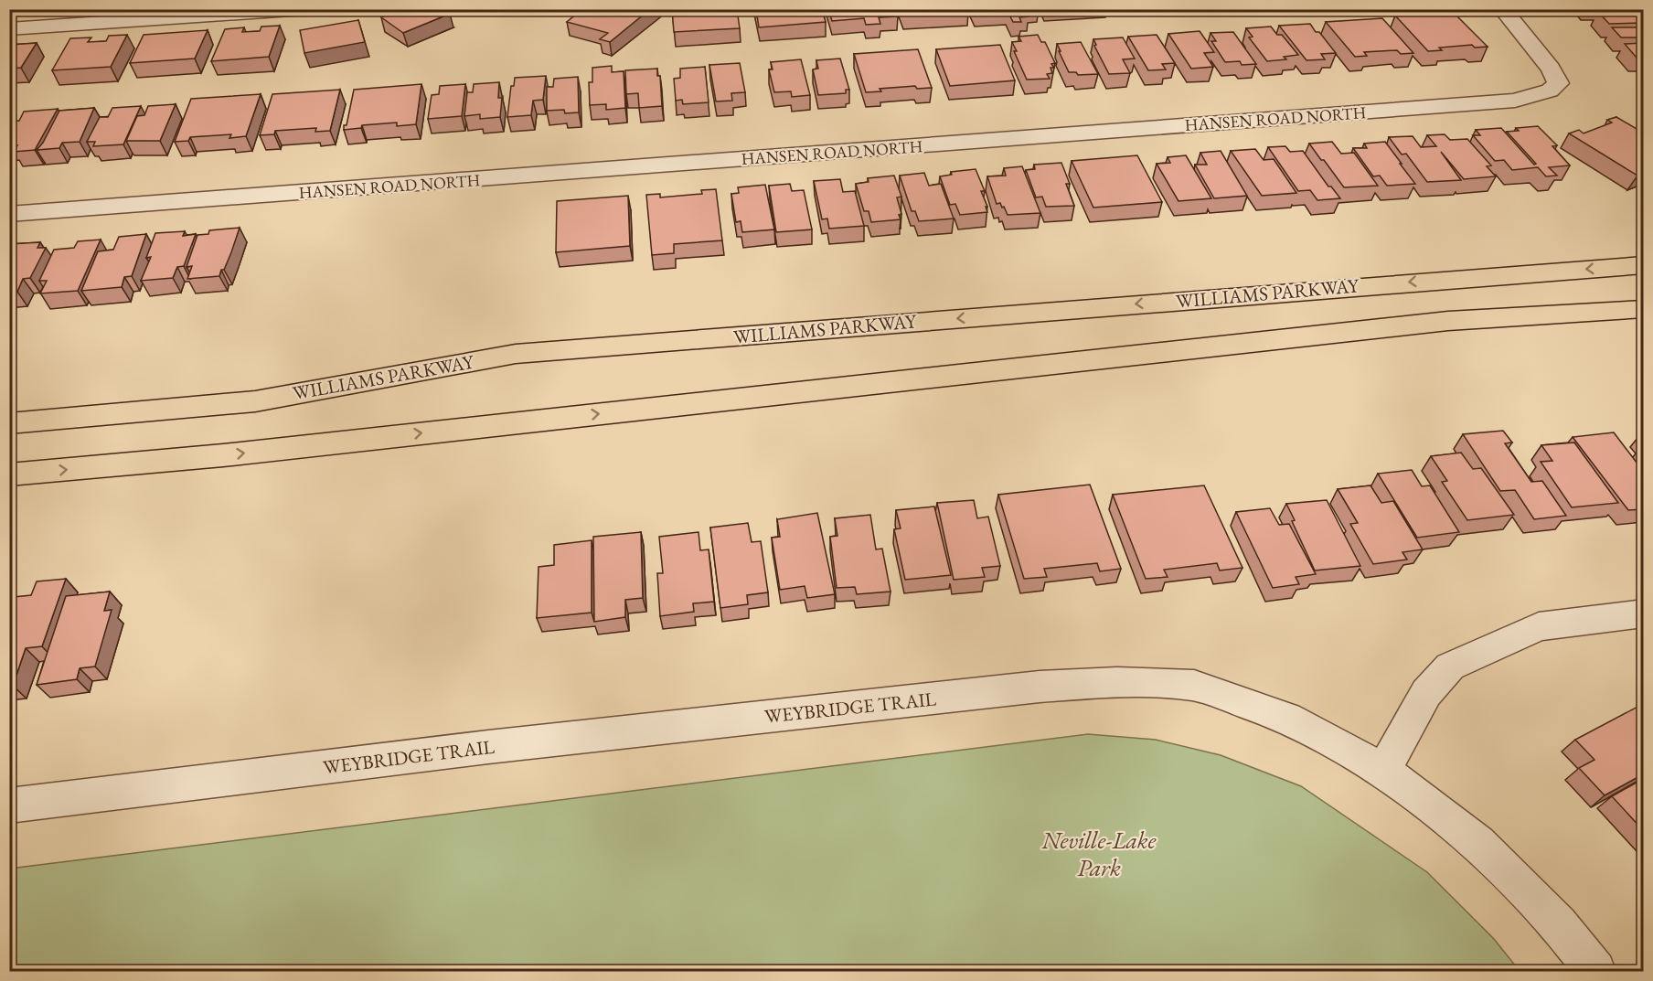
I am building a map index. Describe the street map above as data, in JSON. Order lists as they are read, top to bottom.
{
  "streets": {
    "main road": ["WILLIAMS PARKWAY"],
    "street": ["HANSEN ROAD NORTH", "WEYBRIDGE TRAIL"]
  },
  "parks": ["Neville-Lake Park"]
}
